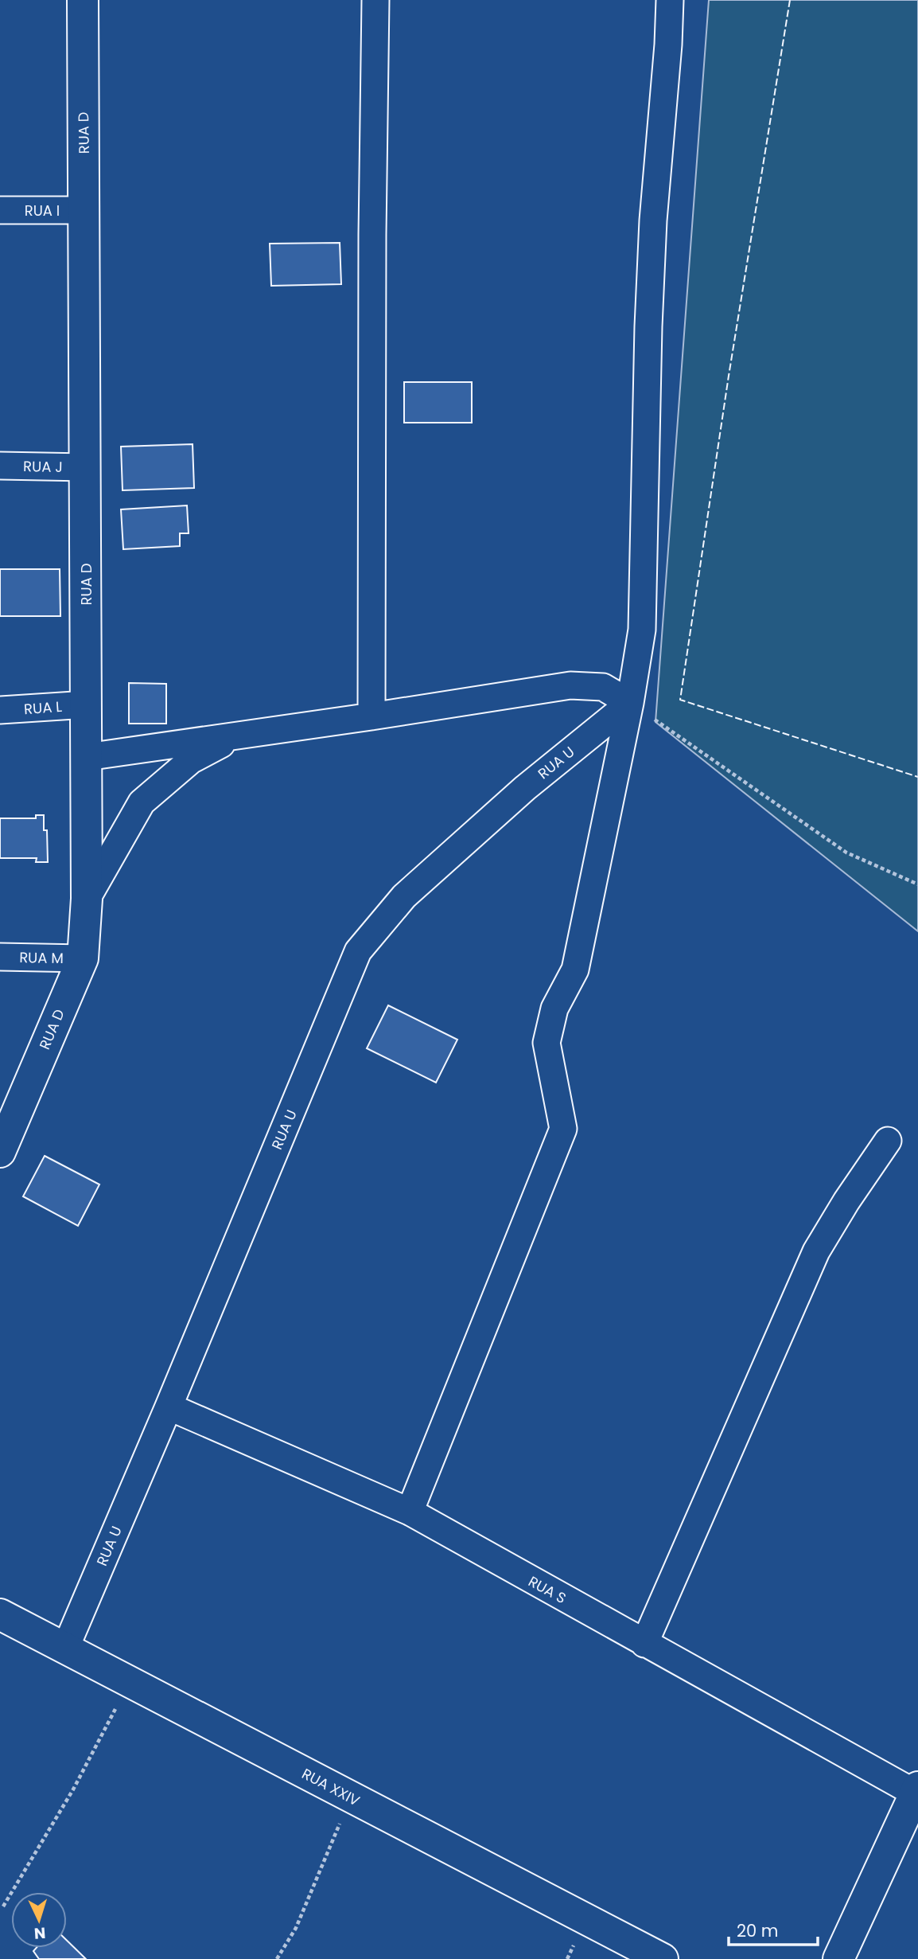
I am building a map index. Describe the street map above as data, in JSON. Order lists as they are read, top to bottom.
{
  "streets": {
    "street": [
      "RUA D",
      "RUA I",
      "RUA J",
      "RUA L",
      "RUA U",
      "RUA M",
      "RUA S",
      "RUA XXIV"
    ]
  },
  "crossings": [
    ["RUA D", "RUA I"],
    ["RUA D", "RUA J"],
    ["RUA D", "RUA L"],
    ["RUA D", "RUA M"],
    ["RUA U", "RUA S"],
    ["RUA U", "RUA XXIV"]
  ],
  "scale_bar": "20 m",
  "north": "bottom"
}
